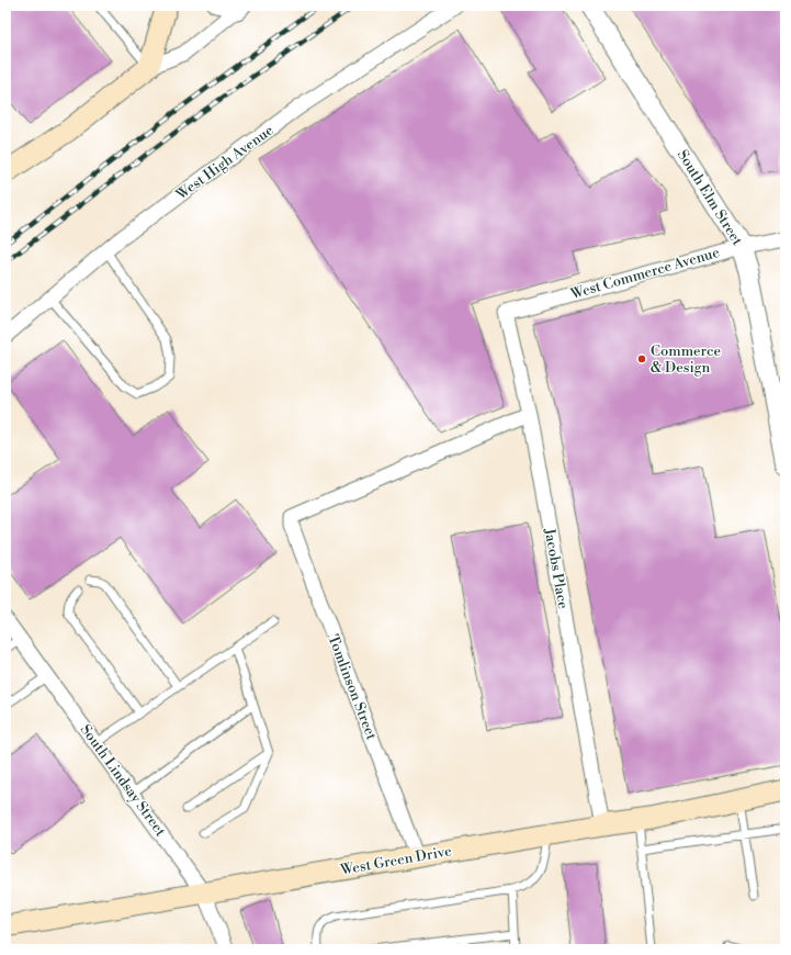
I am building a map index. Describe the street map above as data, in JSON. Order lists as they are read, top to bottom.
{
  "streets": {
    "main road": ["West Green Drive"],
    "street": [
      "West High Avenue",
      "South Elm Street",
      "West Commerce Avenue",
      "Jacobs Place",
      "Tomlinson Street",
      "South Lindsay Street"
    ]
  },
  "crossings": [
    ["South Elm Street", "West Commerce Avenue"],
    ["West Commerce Avenue", "Jacobs Place"],
    ["Jacobs Place", "Tomlinson Street"],
    ["Jacobs Place", "West Green Drive"],
    ["Tomlinson Street", "West Green Drive"],
    ["South Lindsay Street", "West Green Drive"]
  ],
  "places": ["Commerce & Design"]
}
